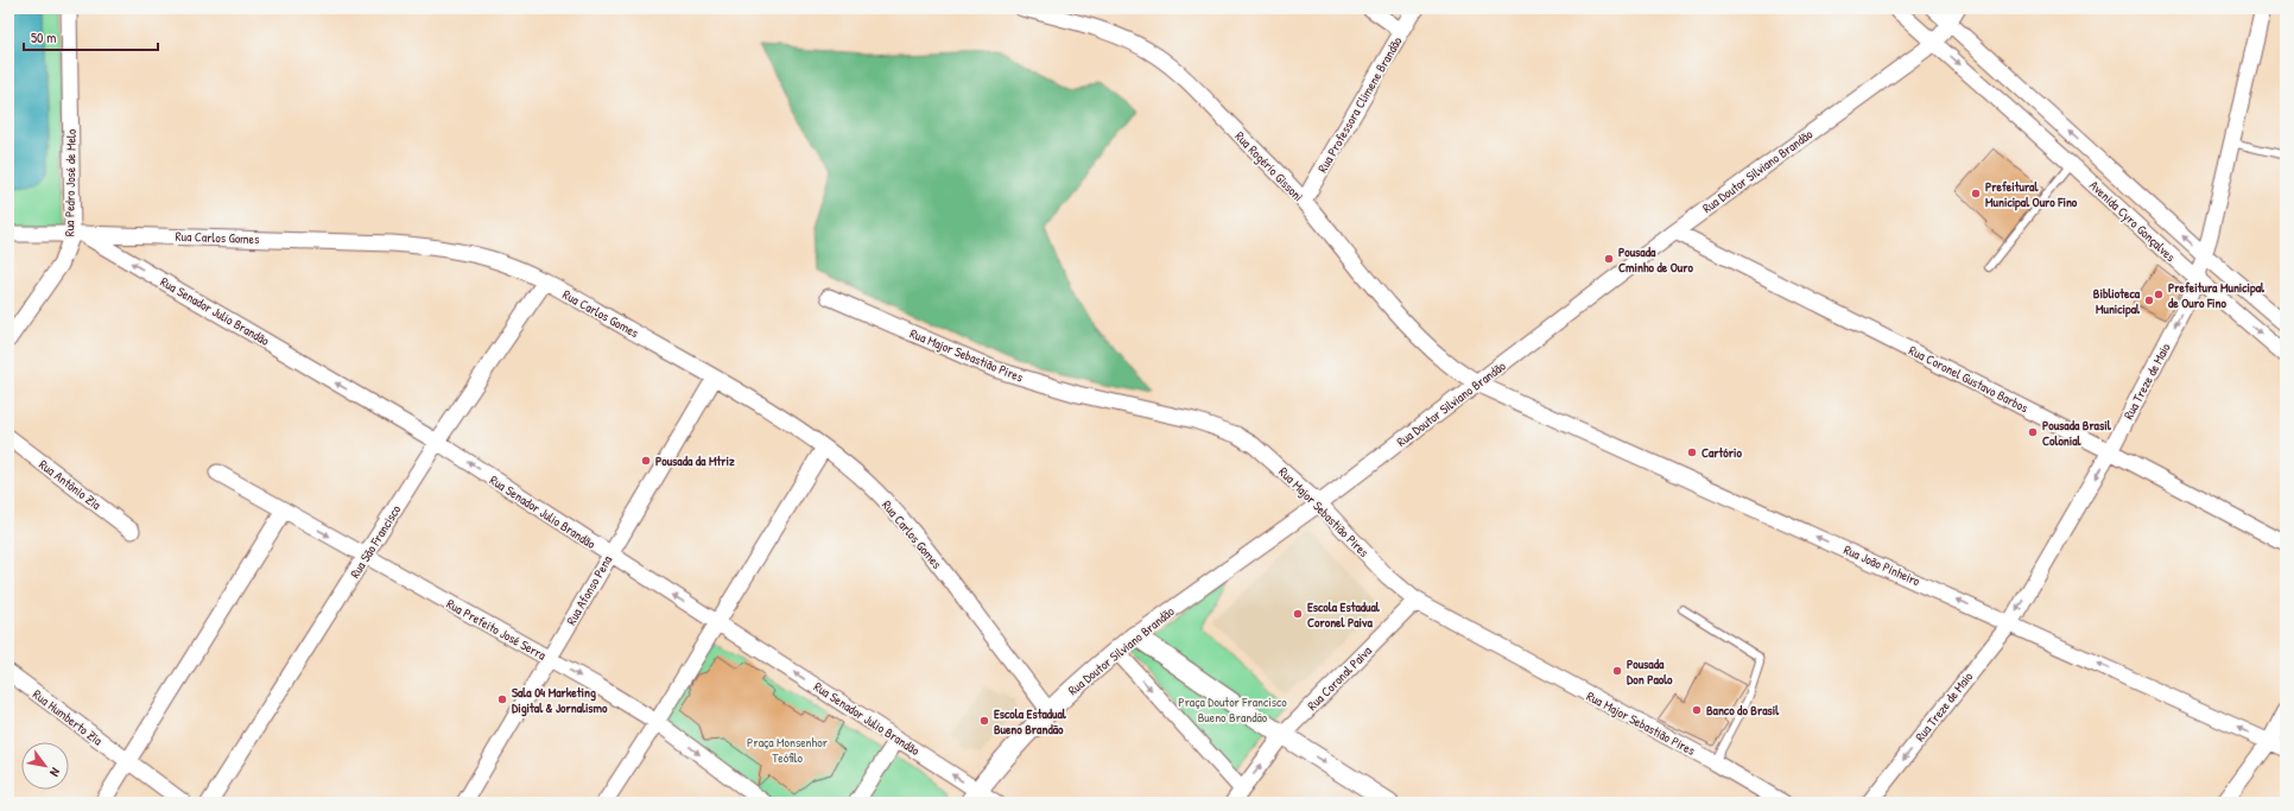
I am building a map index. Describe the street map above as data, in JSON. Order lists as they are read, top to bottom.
{
  "streets": {
    "street": [
      "Rua Professora Climene Brandão",
      "Rua Rogério Gissoni",
      "Rua Doutor Silviano Brandão",
      "Rua Pedro José de Melo",
      "Avenida Cyro Gonçalves",
      "Rua Carlos Gomes",
      "Rua Senador Julio Brandão",
      "Rua Major Sebastião Pires",
      "Rua Coronel Gustavo Barbos",
      "Rua Treze de Maio",
      "Rua Antônio Zia",
      "Rua São Francisco",
      "Rua João Pinheiro",
      "Rua Afonso Pena",
      "Rua Prefeito José Serra",
      "Rua Coronal Paiva",
      "Rua Humberto Zia"
    ]
  },
  "crossings": [
    ["Rua Professora Climene Brandão", "Rua Rogério Gissoni"],
    ["Rua Rogério Gissoni", "Rua Doutor Silviano Brandão"],
    ["Rua Rogério Gissoni", "Rua João Pinheiro"],
    ["Rua Doutor Silviano Brandão", "Avenida Cyro Gonçalves"],
    ["Rua Doutor Silviano Brandão", "Rua Carlos Gomes"],
    ["Rua Doutor Silviano Brandão", "Rua Senador Julio Brandão"],
    ["Rua Doutor Silviano Brandão", "Rua Major Sebastião Pires"],
    ["Rua Doutor Silviano Brandão", "Rua Coronel Gustavo Barbos"],
    ["Rua Doutor Silviano Brandão", "Rua João Pinheiro"],
    ["Rua Pedro José de Melo", "Rua Carlos Gomes"],
    ["Rua Pedro José de Melo", "Rua Senador Julio Brandão"],
    ["Avenida Cyro Gonçalves", "Rua Treze de Maio"],
    ["Rua Carlos Gomes", "Rua Senador Julio Brandão"],
    ["Rua Carlos Gomes", "Rua São Francisco"],
    ["Rua Carlos Gomes", "Rua Afonso Pena"],
    ["Rua Senador Julio Brandão", "Rua São Francisco"],
    ["Rua Senador Julio Brandão", "Rua Afonso Pena"],
    ["Rua Major Sebastião Pires", "Rua Coronal Paiva"],
    ["Rua Coronel Gustavo Barbos", "Rua Treze de Maio"],
    ["Rua Treze de Maio", "Rua João Pinheiro"],
    ["Rua São Francisco", "Rua Prefeito José Serra"],
    ["Rua Afonso Pena", "Rua Prefeito José Serra"]
  ],
  "one_way": [
    "Rua Senador Julio Brandão",
    "Rua Treze de Maio",
    "Rua João Pinheiro",
    "Rua Prefeito José Serra"
  ],
  "parks": ["Praça Doutor Francisco Bueno Brandão", "Praça Monsenhor Teófilo"],
  "places": [
    "Prefeitural Municipal Ouro Fino",
    "Pousada Cminho de Ouro",
    "Prefeitura Municipal de Ouro Fino",
    "Biblioteca Municipal",
    "Pousada Brasil Colonial",
    "Cartório",
    "Pousada da Mtriz",
    "Escola Estadual Coronel Paiva",
    "Pousada Don Paolo",
    "Sala 04 Marketing Digital & Jornalismo",
    "Banco do Brasil",
    "Escola Estadual Bueno Brandão"
  ],
  "scale_bar": "50 m",
  "north": "bottom right"
}
